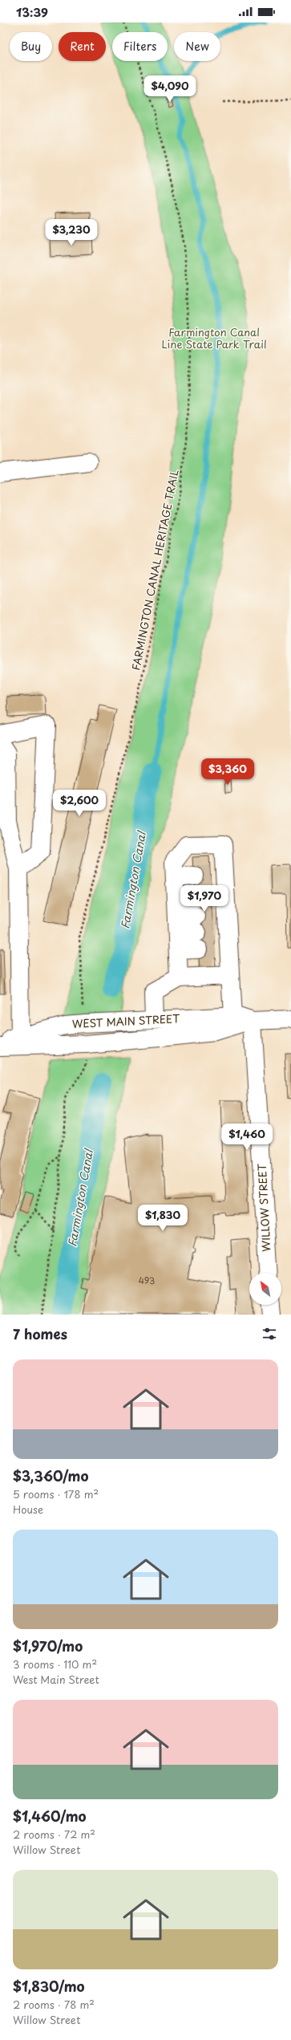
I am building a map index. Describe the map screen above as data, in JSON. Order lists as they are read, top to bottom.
{
  "streets": {
    "main road": ["WEST MAIN STREET", "WILLOW STREET"],
    "path": ["FARMINGTON CANAL HERITAGE TRAIL"]
  },
  "crossings": [
    ["FARMINGTON CANAL HERITAGE TRAIL", "WEST MAIN STREET"],
    ["WEST MAIN STREET", "WILLOW STREET"]
  ],
  "water": ["Farmington Canal"],
  "parks": ["Farmington Canal Line State Park Trail"],
  "house_numbers": ["493"],
  "north": "top left",
  "page": {
    "status": "13:39",
    "chip": [
      "Buy",
      "Rent",
      "Filters",
      "New"
    ],
    "price": [
      "$4,090",
      "$3,230",
      "$3,360",
      "$2,600",
      "$1,970",
      "$1,460",
      "$1,830"
    ],
    "heading": "7 homes",
    "list": [
      {
        "name": "$3,360/mo",
        "note": "5 rooms · 178 m² · House"
      },
      {
        "name": "$1,970/mo",
        "note": "3 rooms · 110 m² · West Main Street"
      },
      {
        "name": "$1,460/mo",
        "note": "2 rooms · 72 m² · Willow Street"
      },
      {
        "name": "$1,830/mo",
        "note": "2 rooms · 78 m² · Willow Street"
      }
    ]
  }
}
